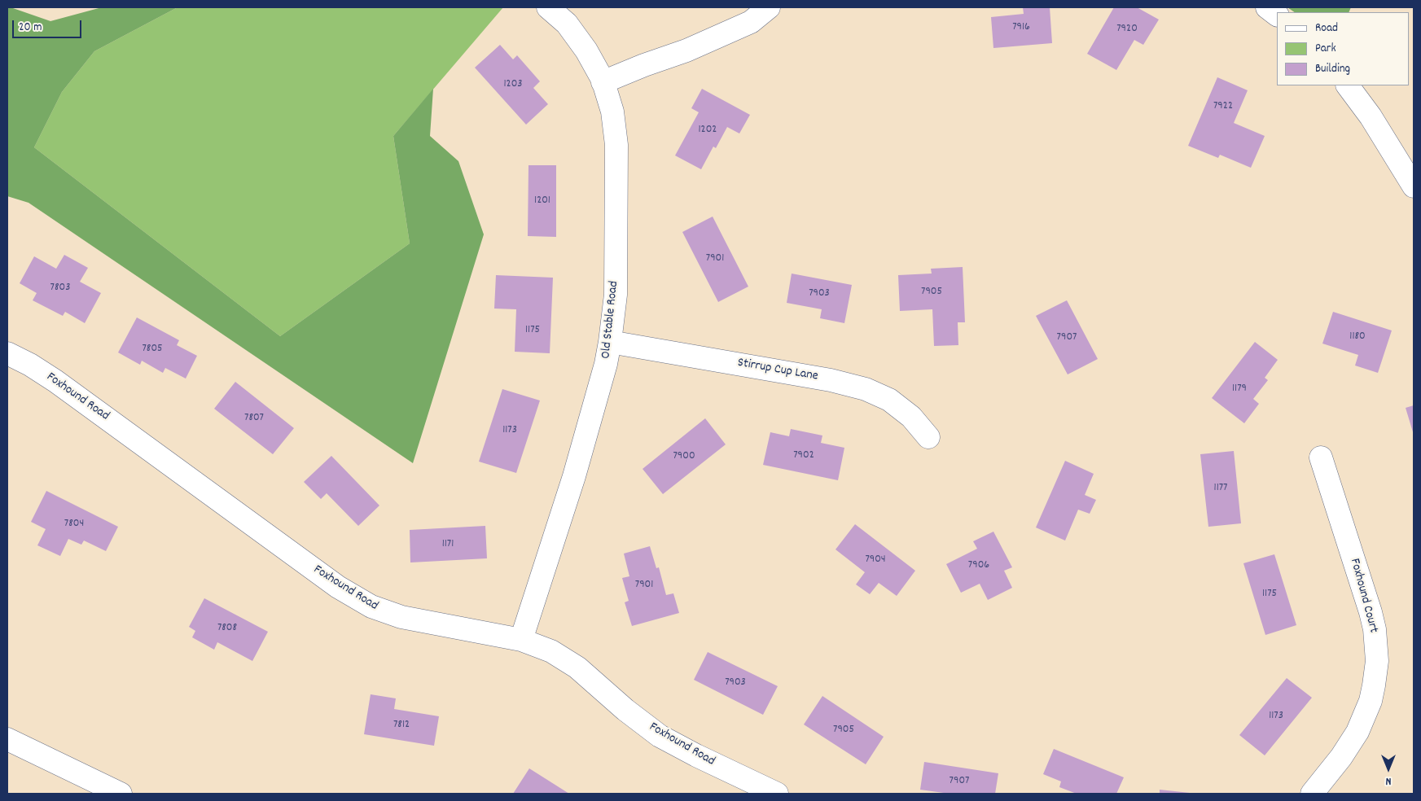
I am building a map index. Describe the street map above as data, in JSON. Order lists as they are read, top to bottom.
{
  "streets": {
    "street": [
      "Old Stable Road",
      "Stirrup Cup Lane",
      "Foxhound Road",
      "Foxhound Court"
    ]
  },
  "crossings": [
    ["Old Stable Road", "Stirrup Cup Lane"],
    ["Old Stable Road", "Foxhound Road"]
  ],
  "house_numbers": [
    "7916",
    "7920",
    "1203",
    "7922",
    "1202",
    "1201",
    "7901",
    "7803",
    "7905",
    "7903",
    "1175",
    "1180",
    "7907",
    "7805",
    "1179",
    "7807",
    "1173",
    "7902",
    "7900",
    "1177",
    "7804",
    "1171",
    "7904",
    "7906",
    "7901",
    "1175",
    "7808",
    "7903",
    "1173",
    "7812",
    "7905",
    "7907"
  ],
  "legend": ["Road", "Park", "Building"],
  "scale_bar": "20 m",
  "north": "bottom"
}
